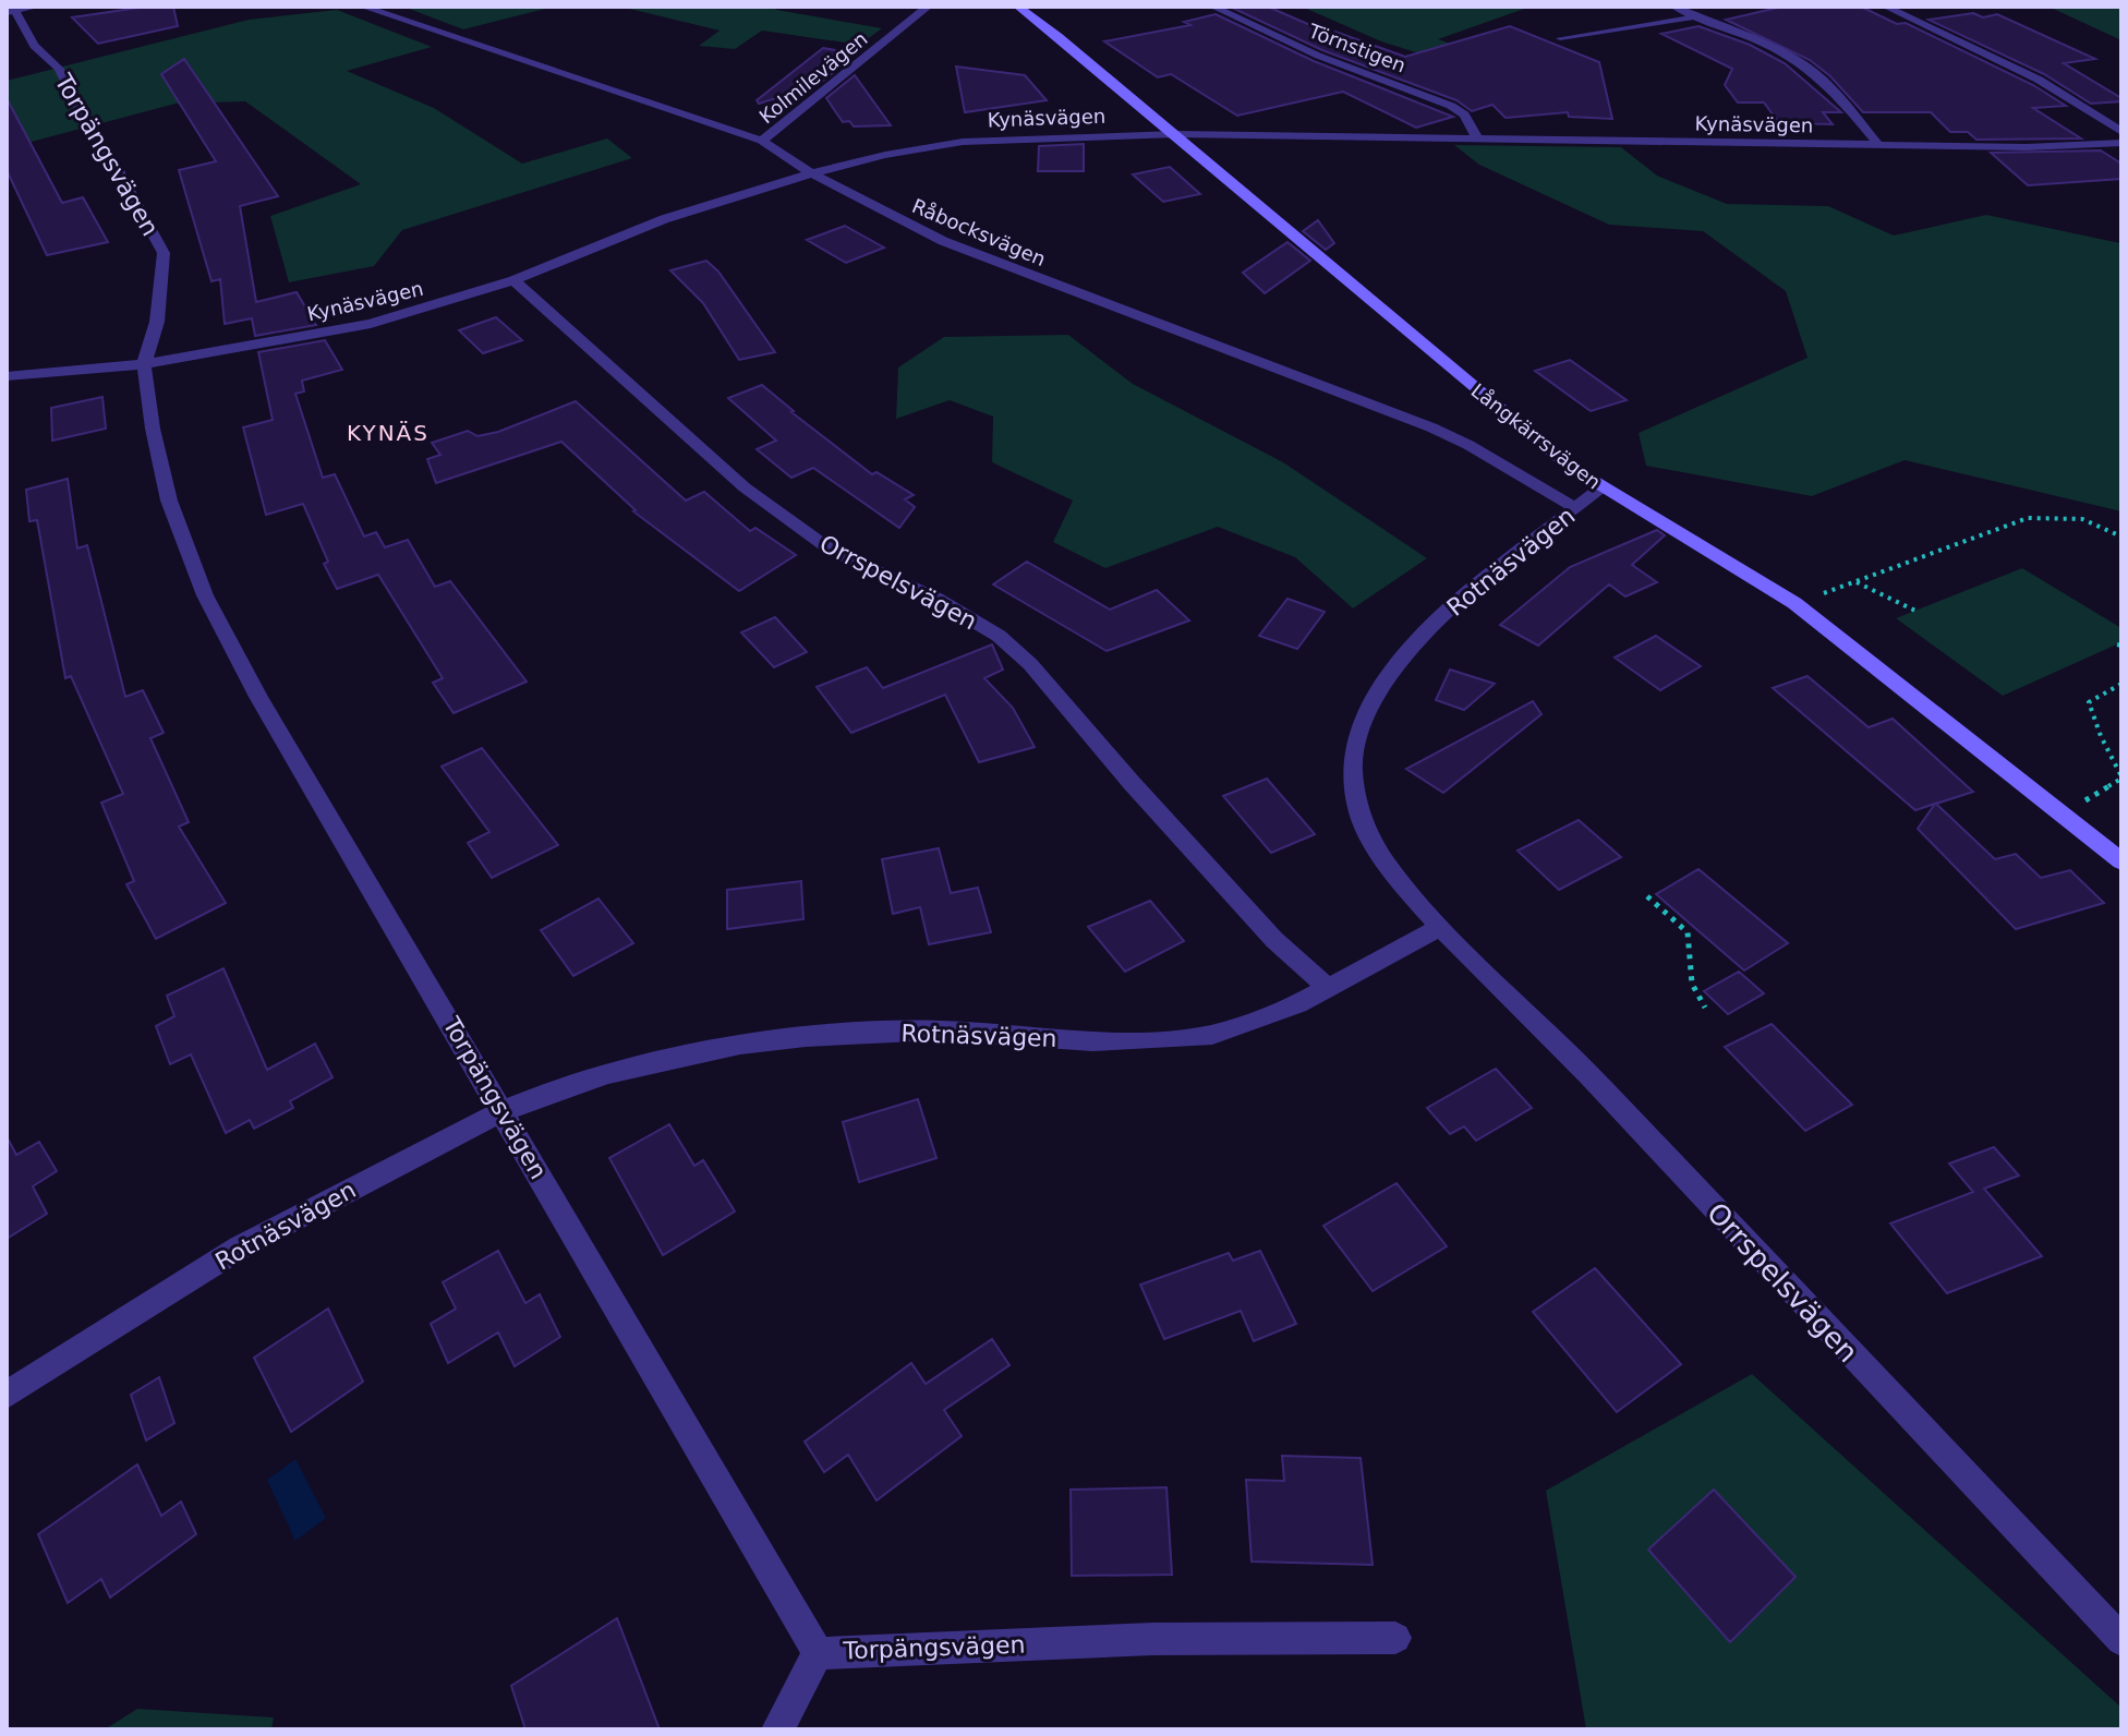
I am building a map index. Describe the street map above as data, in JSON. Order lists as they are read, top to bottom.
{
  "streets": {
    "street": [
      "Törnstigen",
      "Kolmilevägen",
      "Kynäsvägen",
      "Torpängsvägen",
      "Råbocksvägen",
      "Långkärrsvägen",
      "Rotnäsvägen",
      "Orrspelsvägen"
    ]
  },
  "crossings": [
    ["Törnstigen", "Kynäsvägen"],
    ["Kolmilevägen", "Råbocksvägen"],
    ["Kynäsvägen", "Torpängsvägen"],
    ["Kynäsvägen", "Råbocksvägen"],
    ["Kynäsvägen", "Långkärrsvägen"],
    ["Kynäsvägen", "Orrspelsvägen"],
    ["Torpängsvägen", "Rotnäsvägen"],
    ["Råbocksvägen", "Rotnäsvägen"],
    ["Långkärrsvägen", "Rotnäsvägen"],
    ["Rotnäsvägen", "Orrspelsvägen"]
  ],
  "districts": ["KYNÄS"]
}
